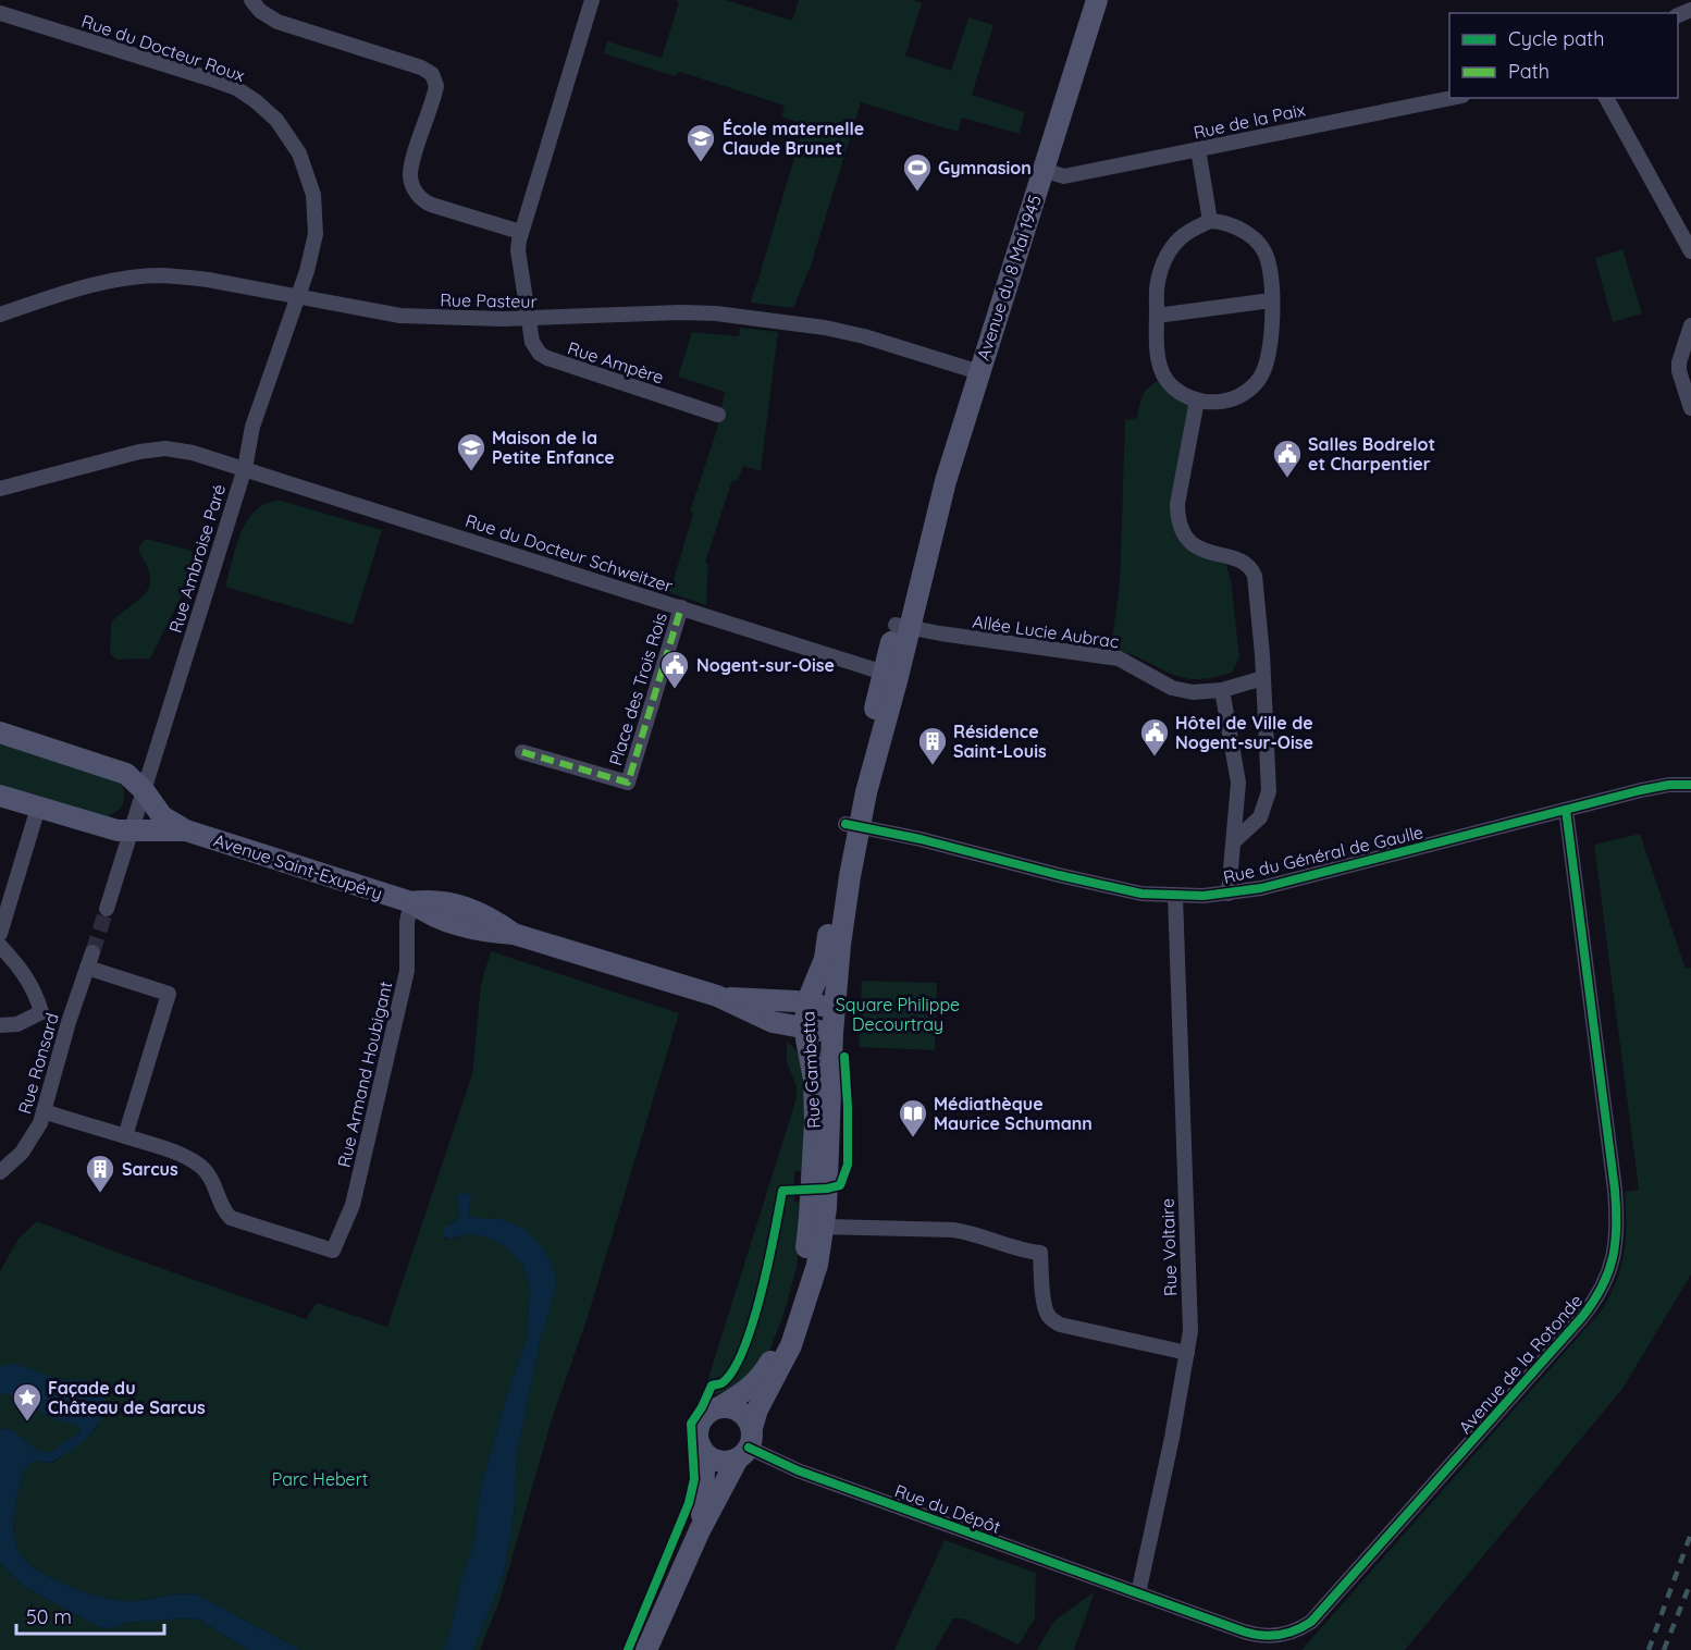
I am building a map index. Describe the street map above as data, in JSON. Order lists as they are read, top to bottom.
{
  "streets": {
    "main road": ["Avenue du 8 Mai 1945", "Avenue Saint-Exupéry", "Rue Gambetta"],
    "street": [
      "Rue du Docteur Roux",
      "Rue de la Paix",
      "Rue Pasteur",
      "Rue Ampère",
      "Rue du Docteur Schweitzer",
      "Rue Ambroise Paré",
      "Allée Lucie Aubrac",
      "Place des Trois Rois",
      "Rue du Général de Gaulle",
      "Rue Ronsard",
      "Rue Armand Houbigant",
      "Rue Voltaire",
      "Avenue de la Rotonde",
      "Rue du Dépôt"
    ]
  },
  "crossings": [
    ["Rue du Docteur Roux", "Rue Pasteur"],
    ["Rue du Docteur Roux", "Rue Ambroise Paré"],
    ["Rue de la Paix", "Avenue du 8 Mai 1945"],
    ["Avenue du 8 Mai 1945", "Rue Pasteur"],
    ["Avenue du 8 Mai 1945", "Rue du Docteur Schweitzer"],
    ["Avenue du 8 Mai 1945", "Allée Lucie Aubrac"],
    ["Avenue du 8 Mai 1945", "Rue du Général de Gaulle"],
    ["Avenue du 8 Mai 1945", "Rue Gambetta"],
    ["Rue Pasteur", "Rue Ampère"],
    ["Rue Pasteur", "Rue Ambroise Paré"],
    ["Rue du Docteur Schweitzer", "Rue Ambroise Paré"],
    ["Rue du Docteur Schweitzer", "Place des Trois Rois"],
    ["Rue Ambroise Paré", "Avenue Saint-Exupéry"],
    ["Rue du Général de Gaulle", "Rue Gambetta"],
    ["Rue du Général de Gaulle", "Rue Voltaire"],
    ["Rue du Général de Gaulle", "Avenue de la Rotonde"],
    ["Avenue Saint-Exupéry", "Rue Gambetta"],
    ["Avenue Saint-Exupéry", "Rue Armand Houbigant"],
    ["Rue Gambetta", "Rue du Dépôt"],
    ["Rue Voltaire", "Avenue de la Rotonde"],
    ["Rue Voltaire", "Rue du Dépôt"],
    ["Avenue de la Rotonde", "Rue du Dépôt"]
  ],
  "parks": ["Square Philippe Decourtray", "Parc Hebert"],
  "places": {
    "school or university": ["École maternelle Claude Brunet", "Maison de la Petite Enfance"],
    "sports": ["Gymnasion"],
    "public building": ["Salles Bodrelot et Charpentier", "Nogent-sur-Oise", "Hôtel de Ville de Nogent-sur-Oise"],
    "building": ["Résidence Saint-Louis", "Sarcus"],
    "library": ["Médiathèque Maurice Schumann"],
    "place": ["Façade du Château de Sarcus"]
  },
  "legend": ["Cycle path", "Path"],
  "scale_bar": "50 m"
}
